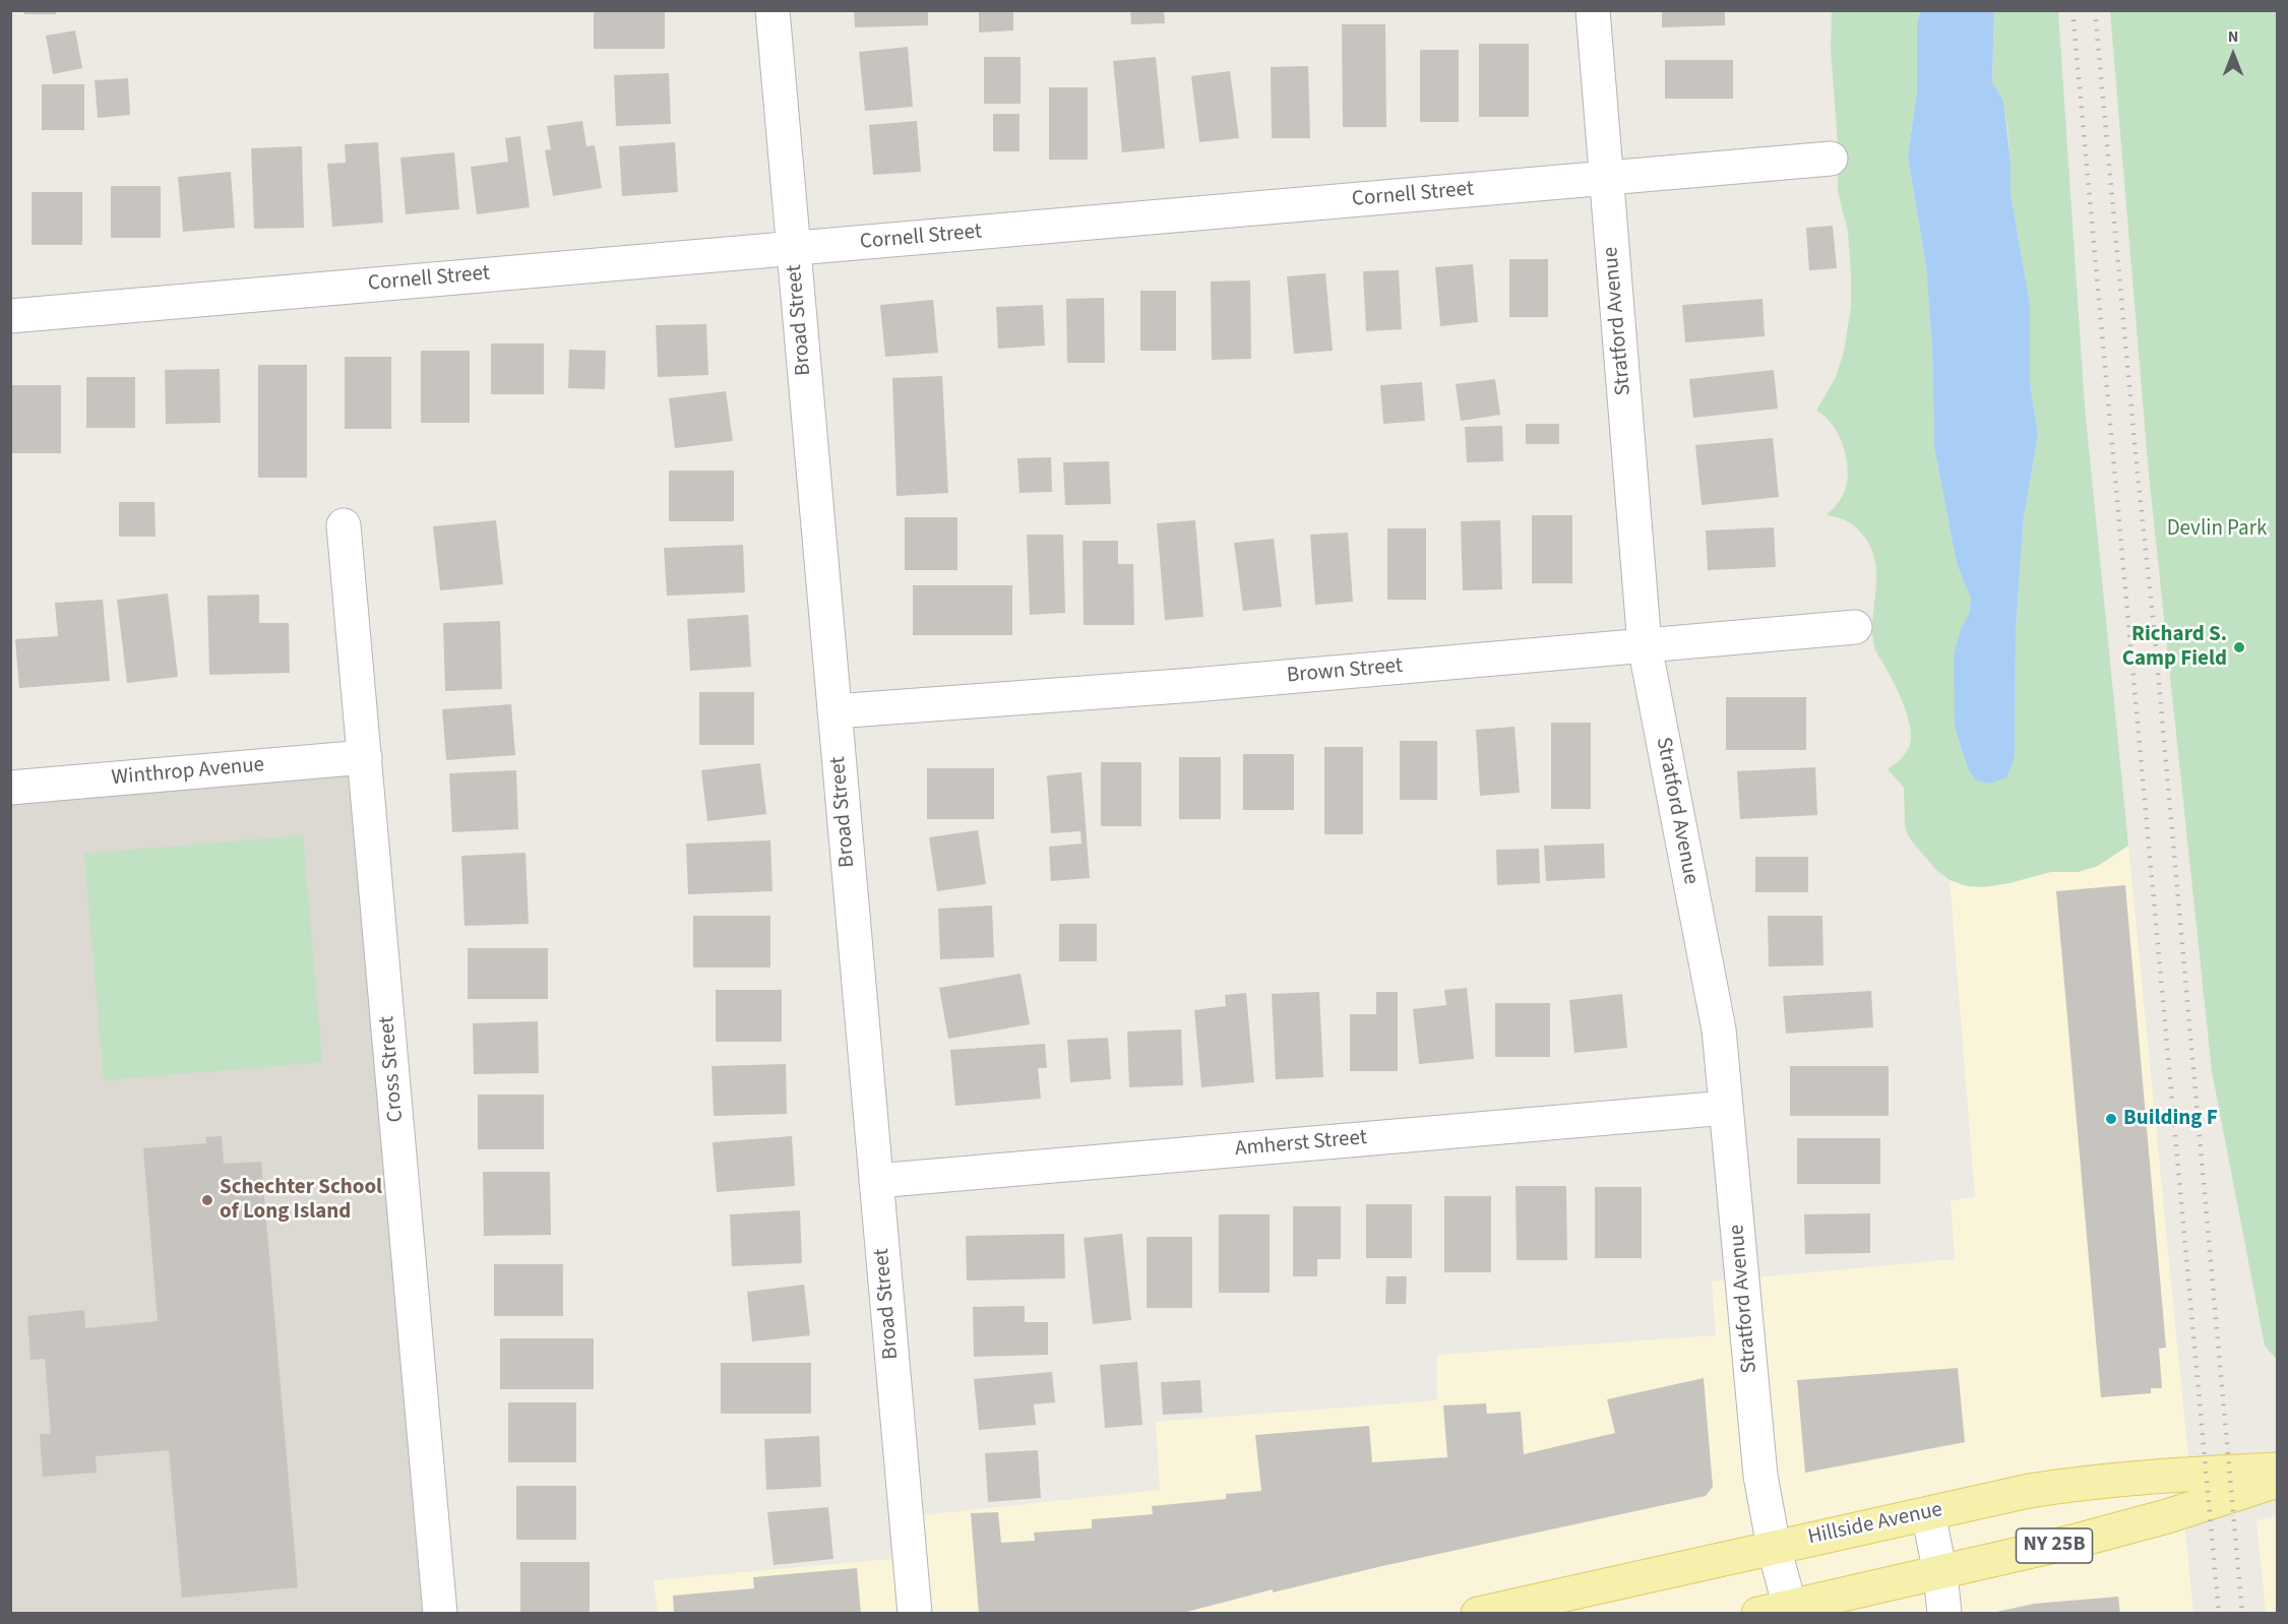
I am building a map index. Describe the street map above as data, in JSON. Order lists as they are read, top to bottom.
{
  "streets": {
    "main road": ["Hillside Avenue", "NY 25B"],
    "street": [
      "Cornell Street",
      "Broad Street",
      "Stratford Avenue",
      "Brown Street",
      "Winthrop Avenue",
      "Cross Street",
      "Amherst Street"
    ]
  },
  "crossings": [
    ["Cornell Street", "Broad Street"],
    ["Cornell Street", "Stratford Avenue"],
    ["Broad Street", "Brown Street"],
    ["Broad Street", "Amherst Street"],
    ["Stratford Avenue", "Brown Street"],
    ["Stratford Avenue", "Amherst Street"],
    ["Stratford Avenue", "Hillside Avenue"],
    ["Stratford Avenue", "NY 25B"],
    ["Winthrop Avenue", "Cross Street"]
  ],
  "parks": ["Devlin Park"],
  "places": ["Richard S. Camp Field", "Building F", "Schechter School of Long Island"],
  "north": "top"
}
